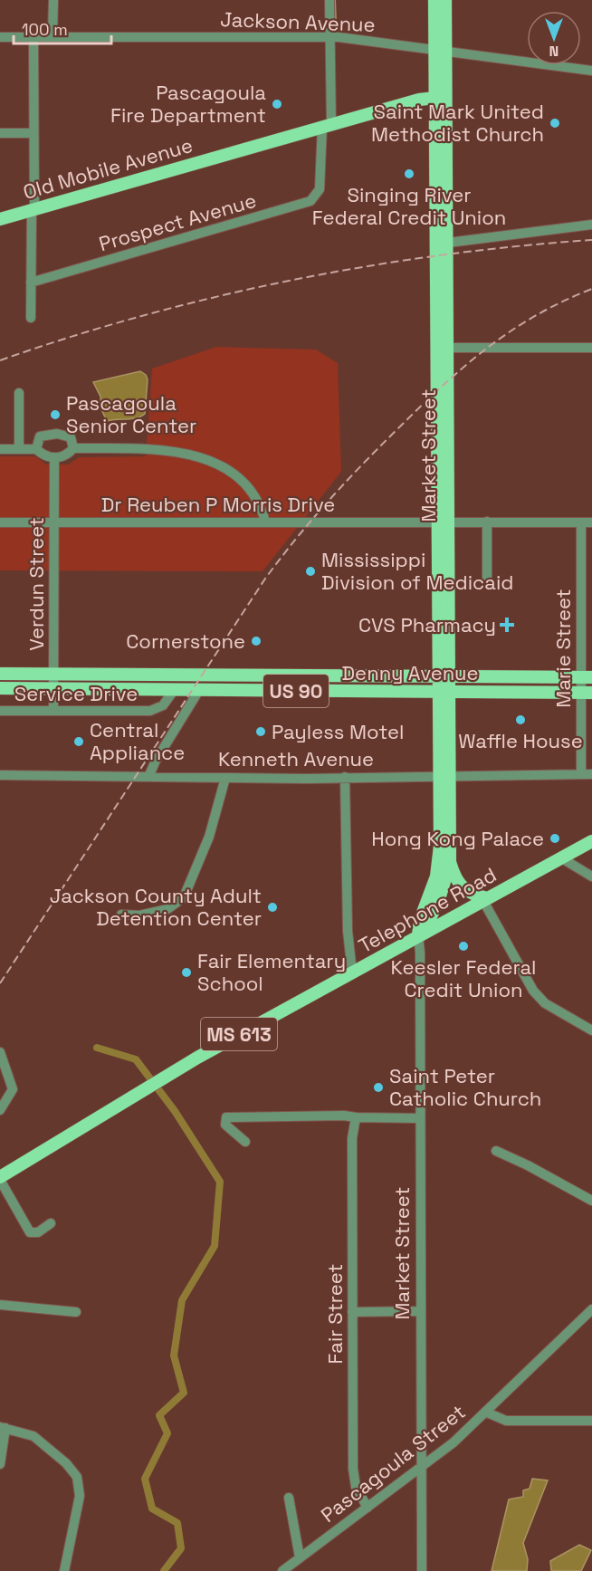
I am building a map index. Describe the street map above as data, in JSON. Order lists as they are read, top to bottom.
{
  "streets": {
    "main road": [
      "Old Mobile Avenue",
      "Market Street",
      "Denny Avenue",
      "US 90",
      "Telephone Road",
      "MS 613"
    ],
    "street": [
      "Jackson Avenue",
      "Prospect Avenue",
      "Dr Reuben P Morris Drive",
      "Verdun Street",
      "Marie Street",
      "Service Drive",
      "Kenneth Avenue",
      "Fair Street",
      "Pascagoula Street"
    ]
  },
  "crossings": [
    ["Jackson Avenue", "Market Street"],
    ["Old Mobile Avenue", "Prospect Avenue"],
    ["Old Mobile Avenue", "Market Street"],
    ["Market Street", "Dr Reuben P Morris Drive"],
    ["Market Street", "Denny Avenue"],
    ["Market Street", "Kenneth Avenue"],
    ["Market Street", "Telephone Road"],
    ["Market Street", "Pascagoula Street"],
    ["Dr Reuben P Morris Drive", "Verdun Street"],
    ["Dr Reuben P Morris Drive", "Marie Street"],
    ["Verdun Street", "Denny Avenue"],
    ["Verdun Street", "Service Drive"],
    ["Marie Street", "Denny Avenue"],
    ["Marie Street", "Kenneth Avenue"],
    ["Denny Avenue", "Service Drive"],
    ["Fair Street", "Pascagoula Street"]
  ],
  "places": {
    "other": [
      "Pascagoula Fire Department",
      "Saint Mark United Methodist Church",
      "Singing River Federal Credit Union",
      "Pascagoula Senior Center",
      "Mississippi Division of Medicaid",
      "Cornerstone",
      "Waffle House",
      "Payless Motel",
      "Central Appliance",
      "Hong Kong Palace",
      "Jackson County Adult Detention Center",
      "Keesler Federal Credit Union",
      "Fair Elementary School",
      "Saint Peter Catholic Church"
    ],
    "health": ["CVS Pharmacy"]
  },
  "scale_bar": "100 m",
  "north": "bottom"
}
